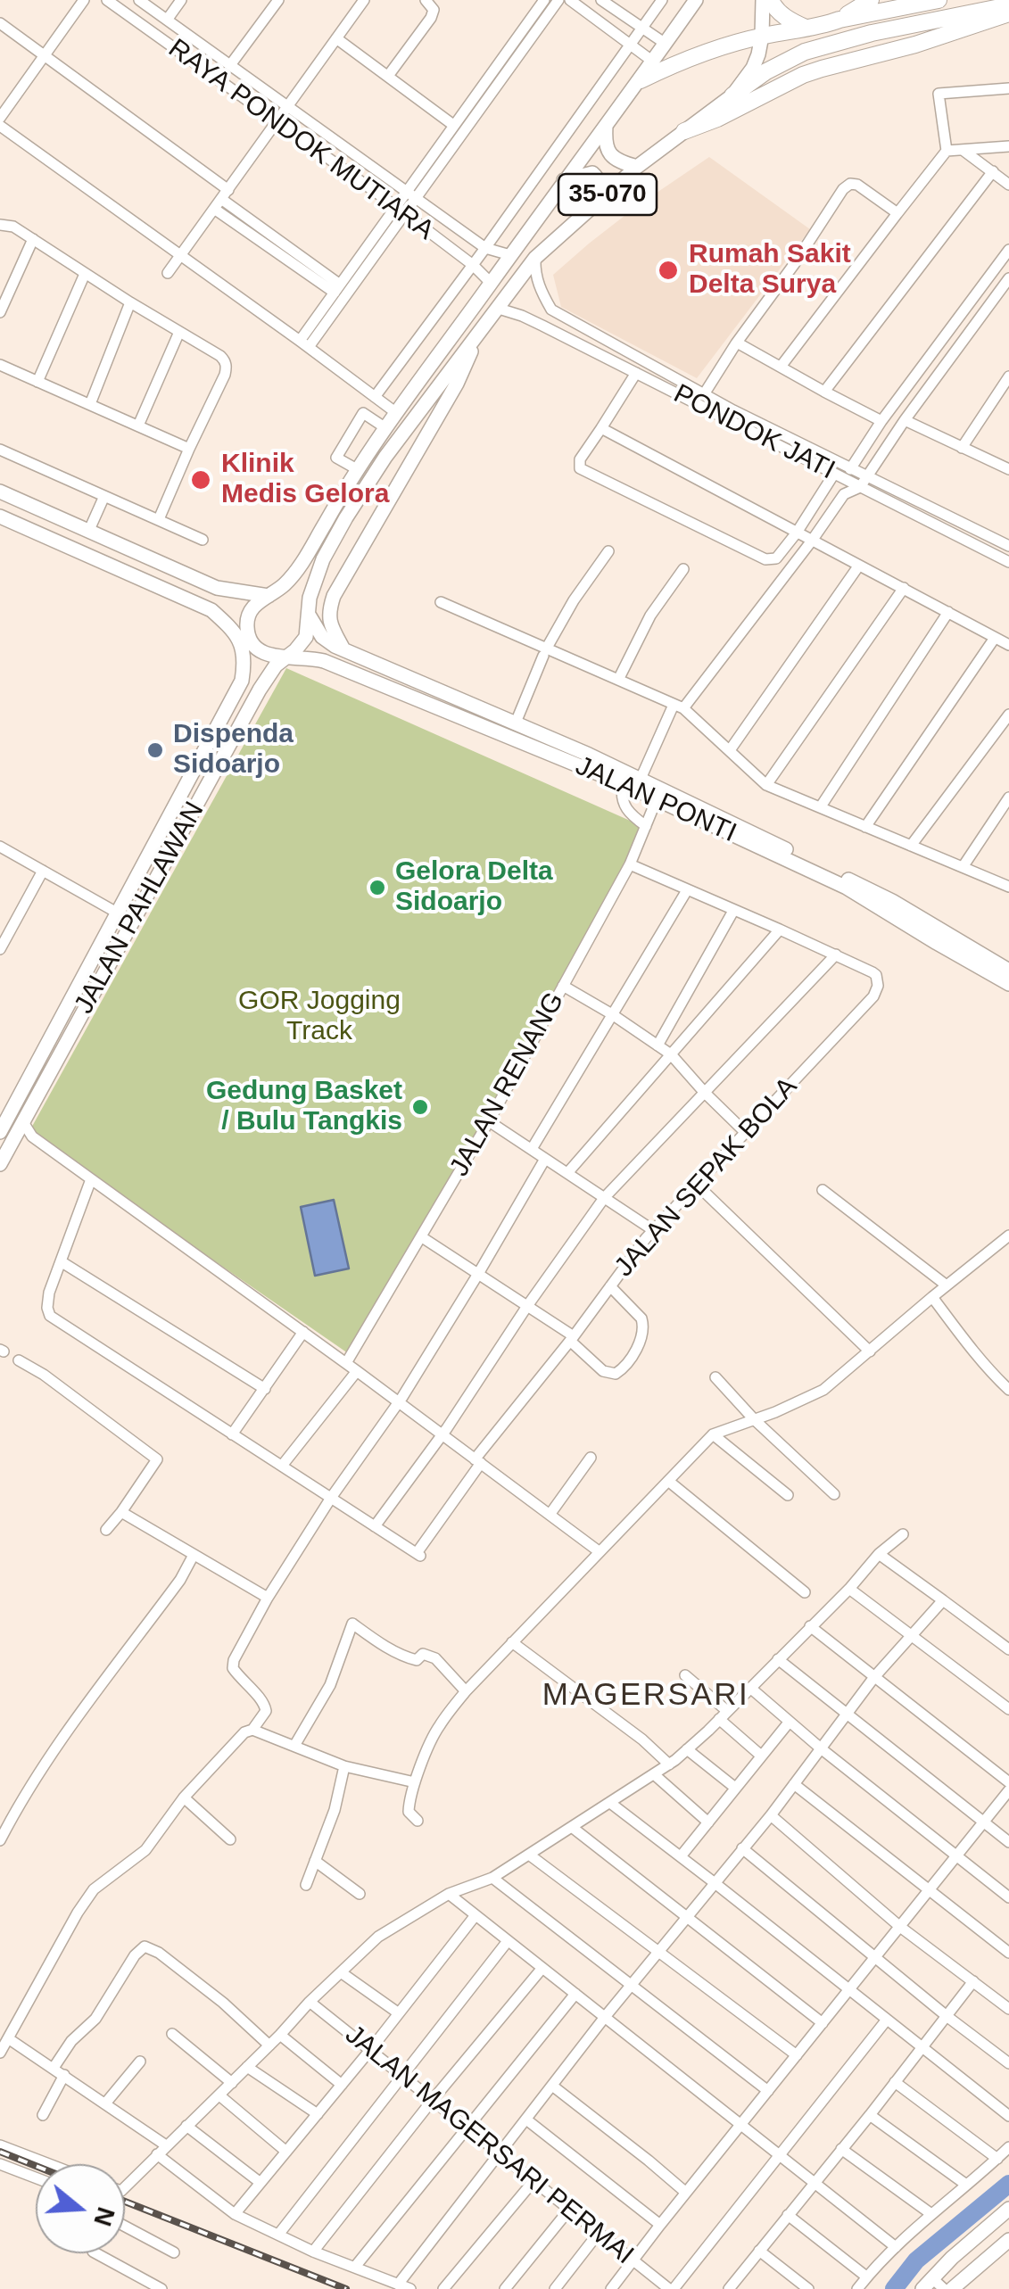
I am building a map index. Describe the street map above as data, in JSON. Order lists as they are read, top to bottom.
{
  "streets": {
    "main road": ["35-070", "JALAN PONTI", "JALAN PAHLAWAN"],
    "street": [
      "RAYA PONDOK MUTIARA",
      "PONDOK JATI",
      "JALAN RENANG",
      "JALAN SEPAK BOLA",
      "JALAN MAGERSARI PERMAI"
    ]
  },
  "crossings": [
    ["RAYA PONDOK MUTIARA", "35-070"],
    ["35-070", "PONDOK JATI"],
    ["35-070", "JALAN PAHLAWAN"],
    ["PONDOK JATI", "JALAN PAHLAWAN"],
    ["JALAN PONTI", "JALAN PAHLAWAN"],
    ["JALAN PONTI", "JALAN RENANG"]
  ],
  "districts": ["MAGERSARI"],
  "parks": ["GOR Jogging Track"],
  "places": [
    "Rumah Sakit Delta Surya",
    "Klinik Medis Gelora",
    "Dispenda Sidoarjo",
    "Gelora Delta Sidoarjo",
    "Gedung Basket / Bulu Tangkis"
  ],
  "north": "right"
}
